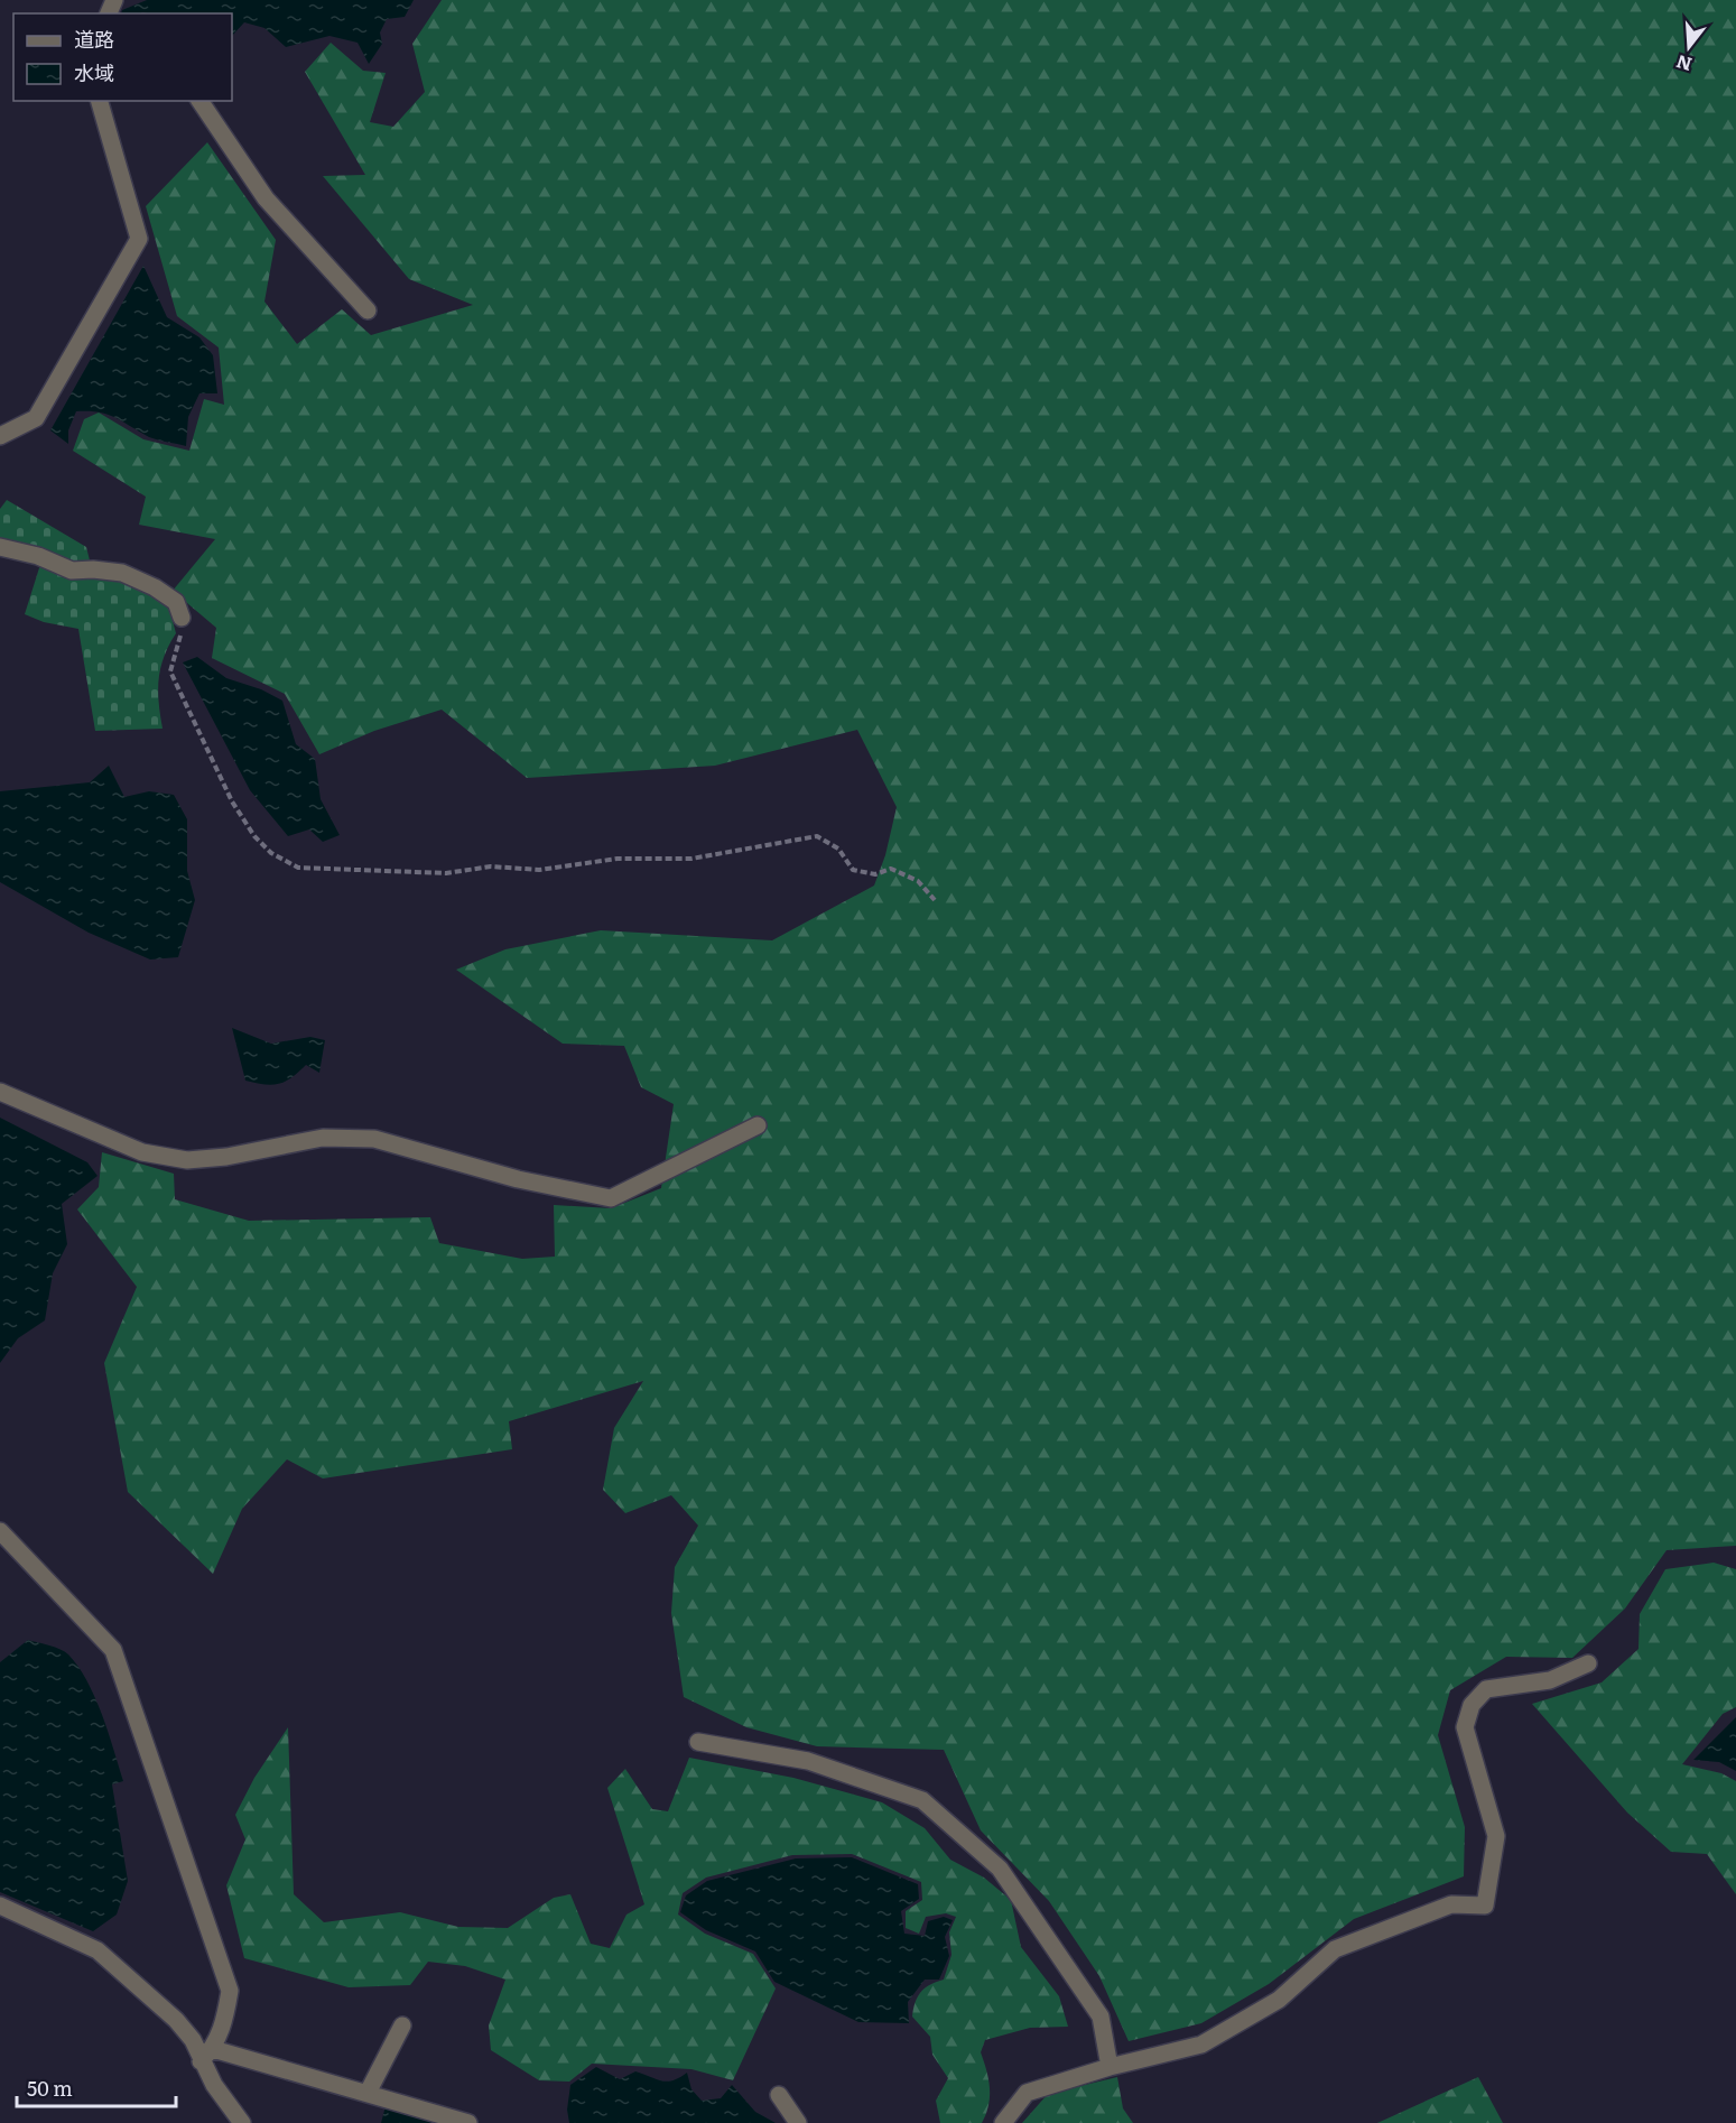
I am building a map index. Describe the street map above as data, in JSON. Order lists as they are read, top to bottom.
{
  "legend": ["道路", "水域"],
  "scale_bar": "50 m",
  "north": "bottom"
}
